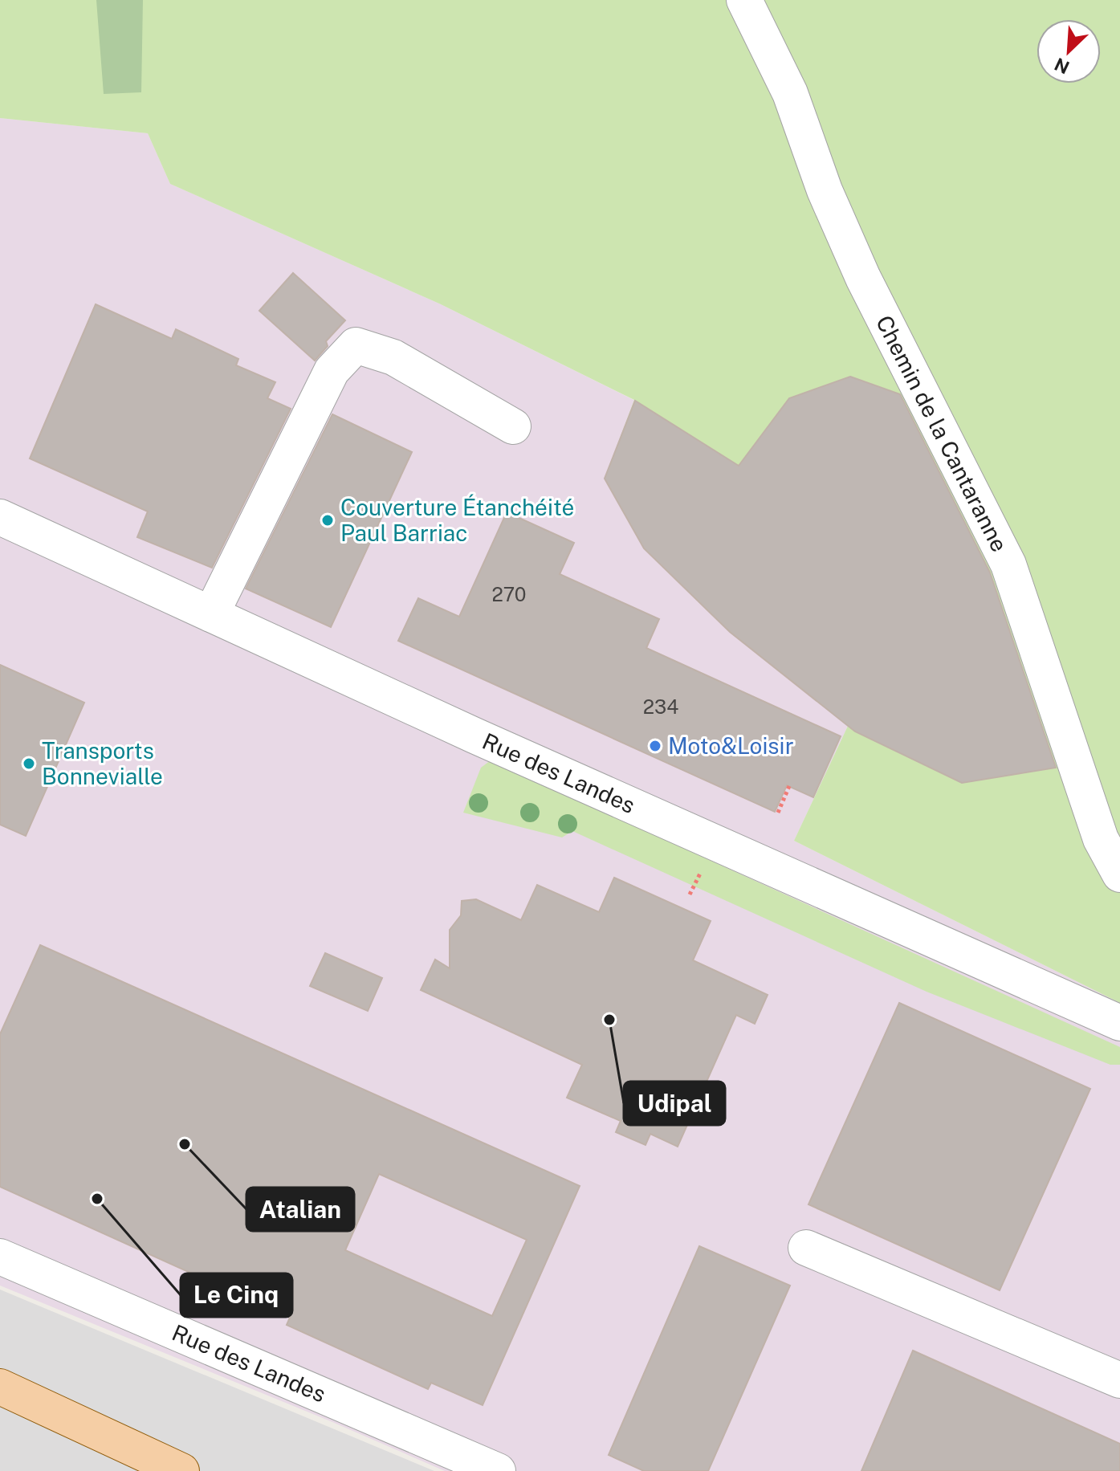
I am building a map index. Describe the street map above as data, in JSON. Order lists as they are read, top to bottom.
{
  "streets": {
    "street": ["Chemin de la Cantaranne", "Rue des Landes"]
  },
  "places": [
    "Couverture Étanchéité Paul Barriac",
    "Moto&Loisir",
    "Transports Bonnevialle",
    "Udipal",
    "Atalian",
    "Le Cinq"
  ],
  "house_numbers": ["270", "234"],
  "north": "bottom left"
}
